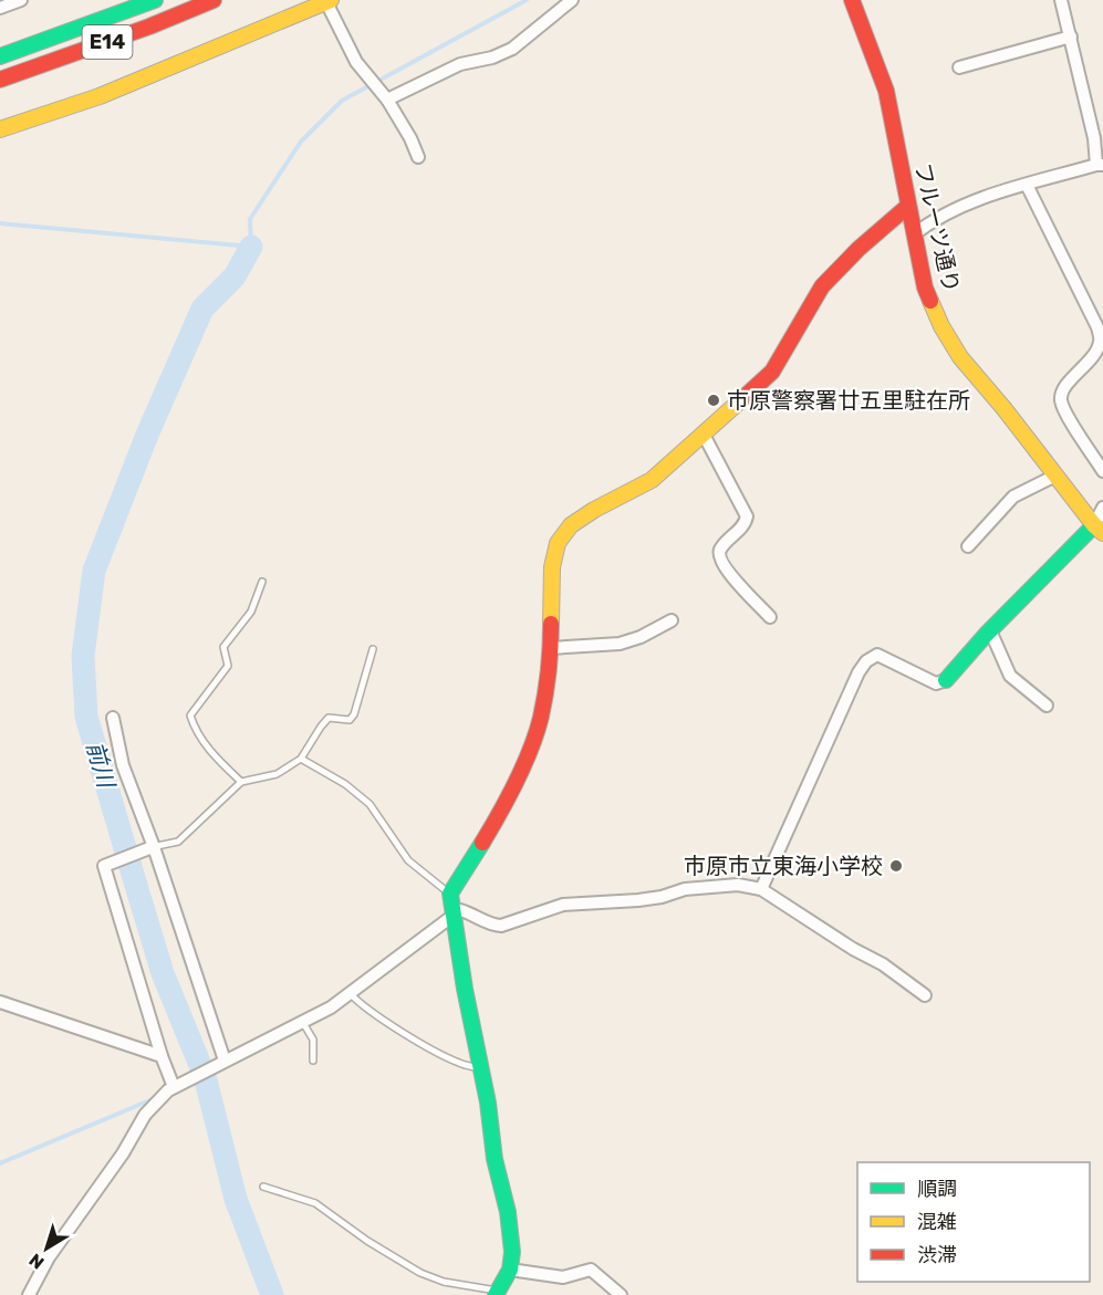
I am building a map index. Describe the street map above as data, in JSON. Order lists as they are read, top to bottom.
{
  "streets": {
    "main road": ["E14", "フルーツ通り"]
  },
  "water": ["前川"],
  "places": ["市原警察署廿五里駐在所", "市原市立東海小学校"],
  "legend": ["順調", "混雑", "渋滞"],
  "north": "bottom left"
}
